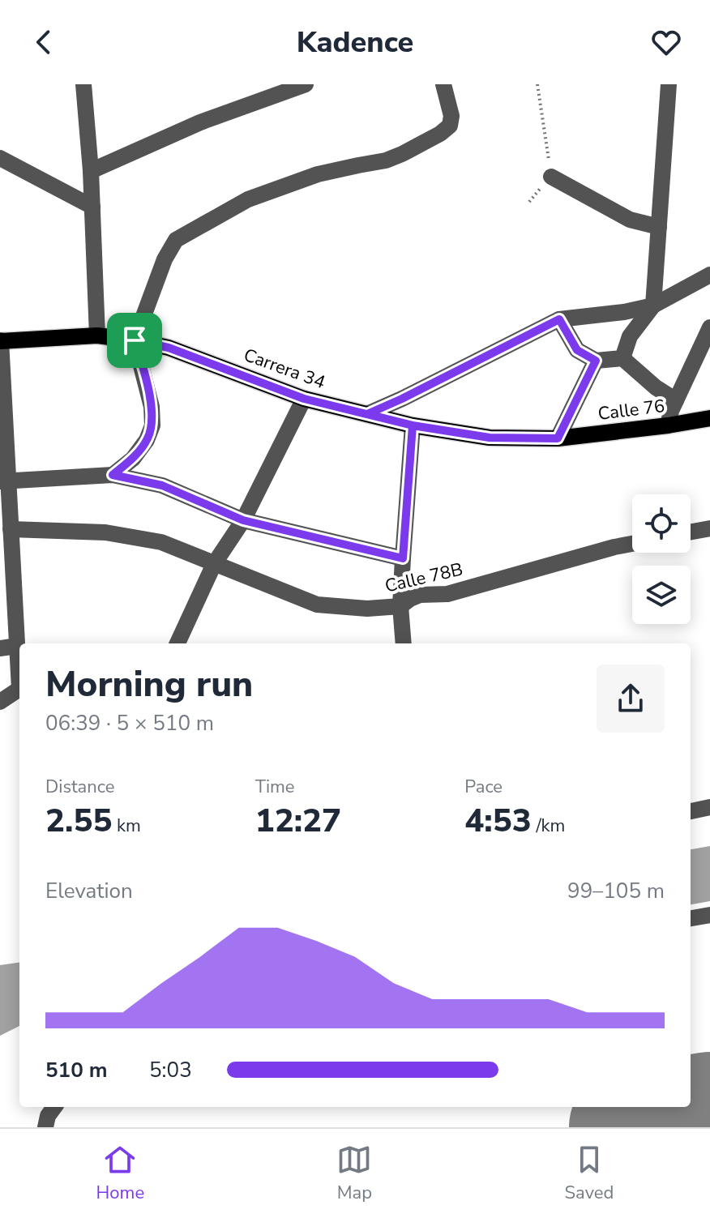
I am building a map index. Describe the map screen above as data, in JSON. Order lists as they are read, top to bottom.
{
  "streets": {
    "main road": ["Carrera 34", "Calle 76"],
    "street": ["Calle 78B"]
  },
  "crossings": [
    ["Carrera 34", "Calle 76"]
  ],
  "page": {
    "header": "Kadence",
    "heading": ["Morning run", "06:39 · 5 × 510 m"],
    "stats": [
      ["Distance", "2.55 km"],
      ["Time", "12:27"],
      ["Pace", "4:53 /km"]
    ],
    "chart": ["Elevation", "99–105 m"],
    "list": [
      {
        "name": "510 m",
        "note": "5:03"
      }
    ],
    "tabs": ["Home", "Map", "Saved"]
  }
}
